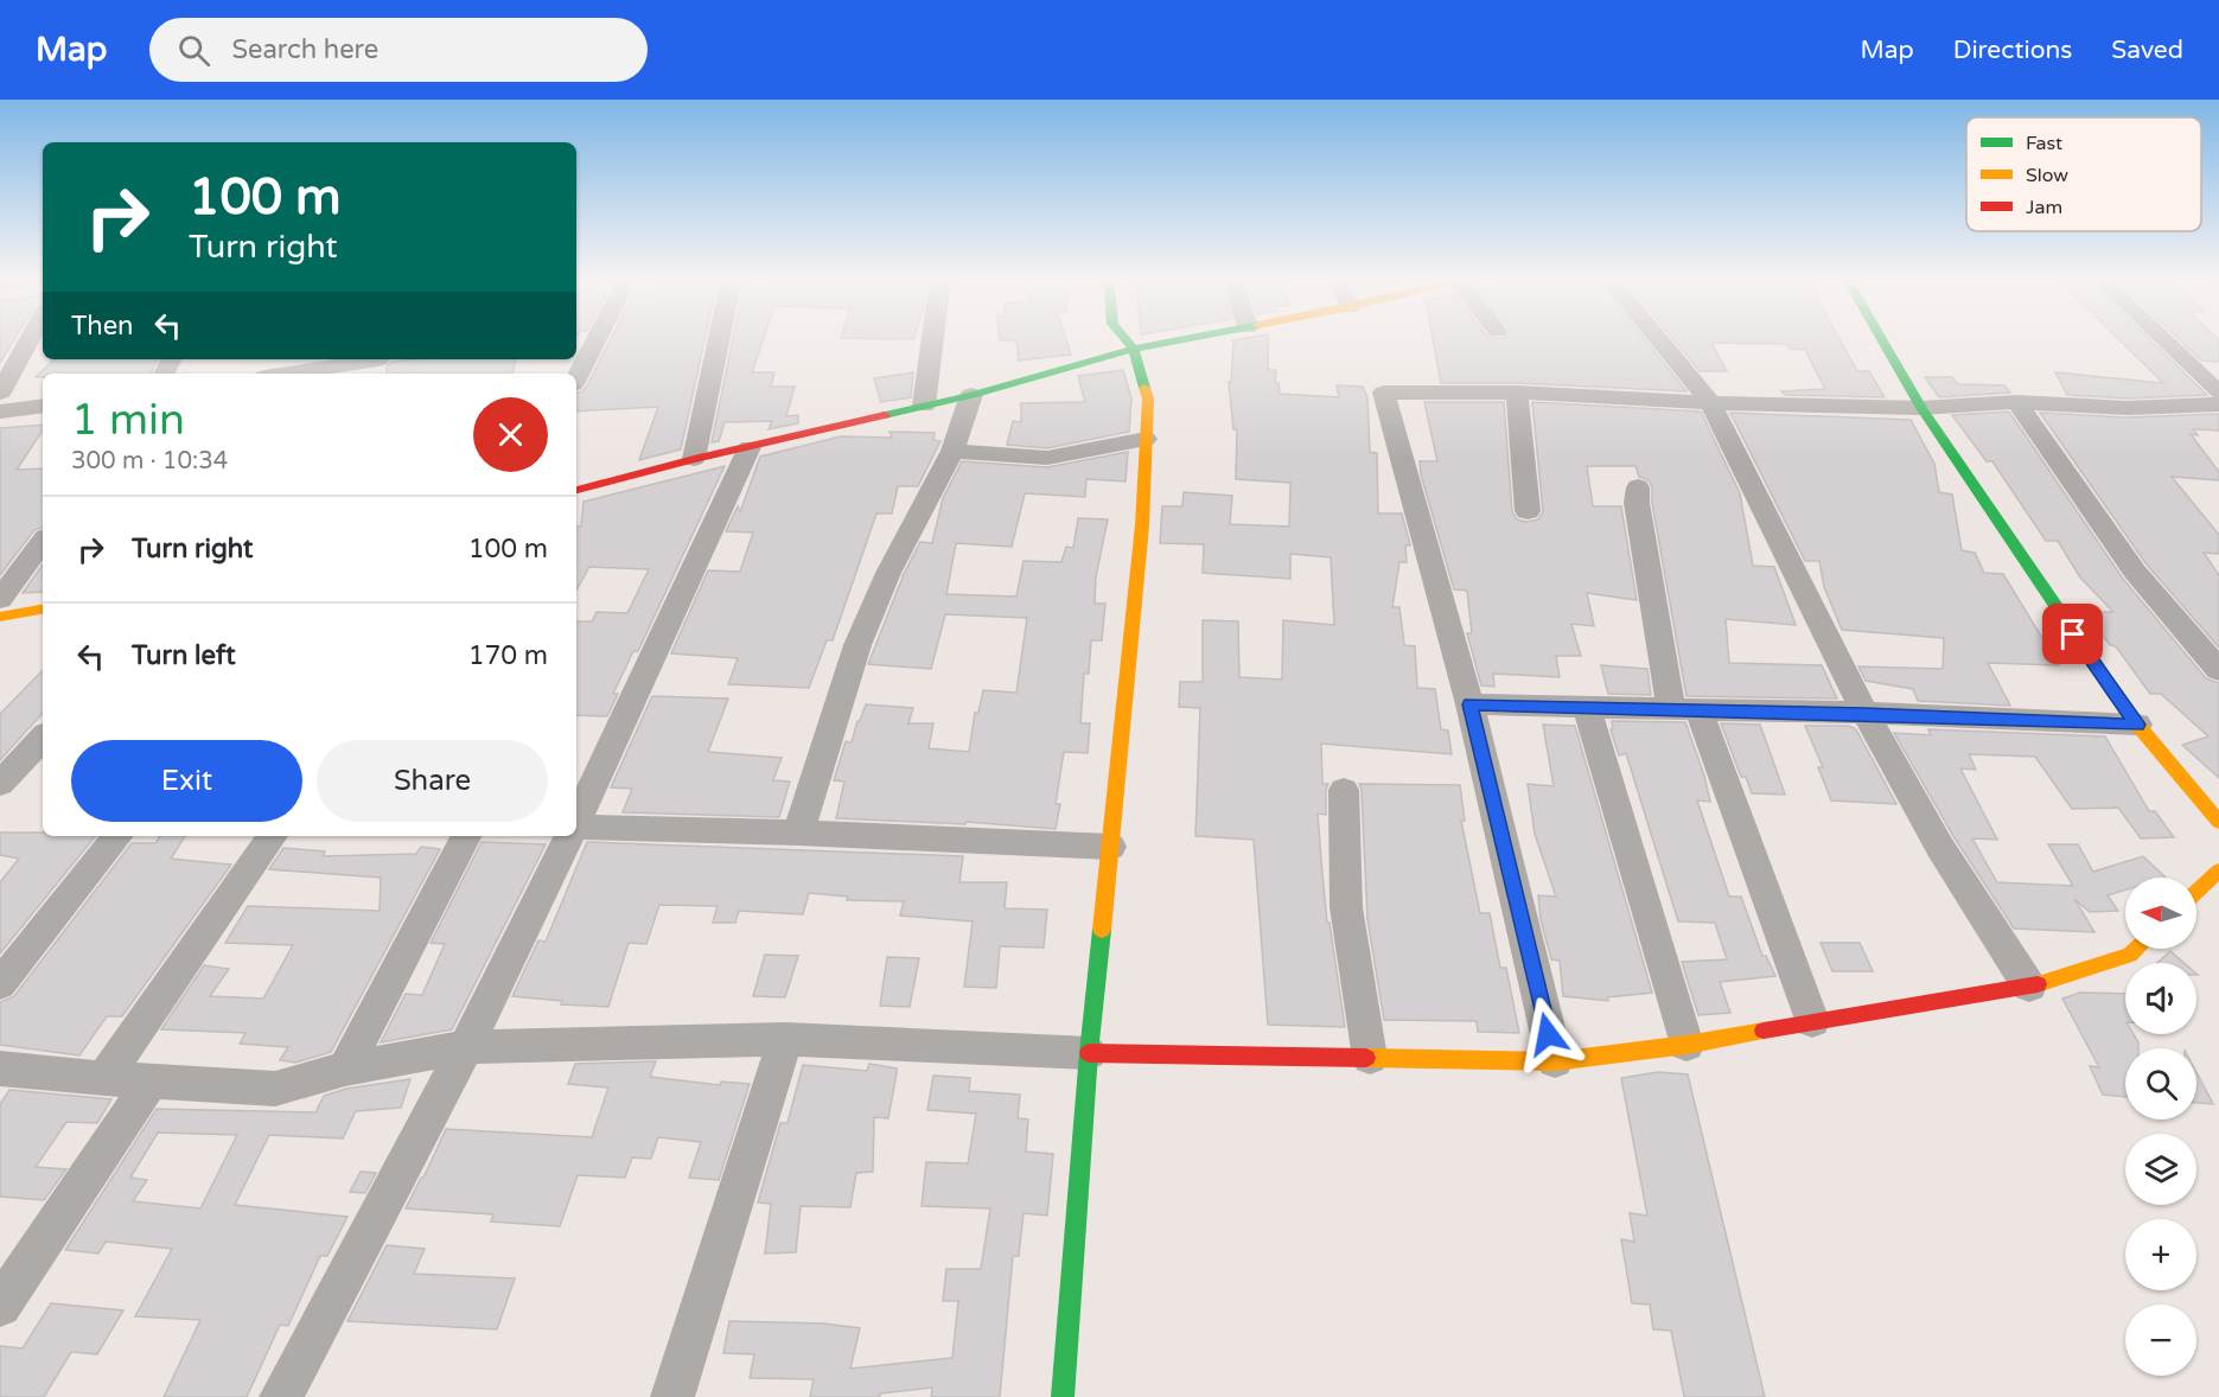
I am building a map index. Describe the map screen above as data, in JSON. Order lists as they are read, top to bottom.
{
  "legend": ["Fast", "Slow", "Jam"],
  "north": "left",
  "page": {
    "header": "Map",
    "search": "Search here",
    "nav": ["Map", "Directions", "Saved"],
    "turn": ["100 m", "Turn right"],
    "then": "Then",
    "heading": ["1 min", "300 m · 10:34"],
    "list": [
      {
        "name": "Turn right",
        "value": "100 m"
      },
      {
        "name": "Turn left",
        "value": "170 m"
      }
    ],
    "buttons": ["Exit", "Share"],
    "map_buttons": ["+", "−"]
  }
}
